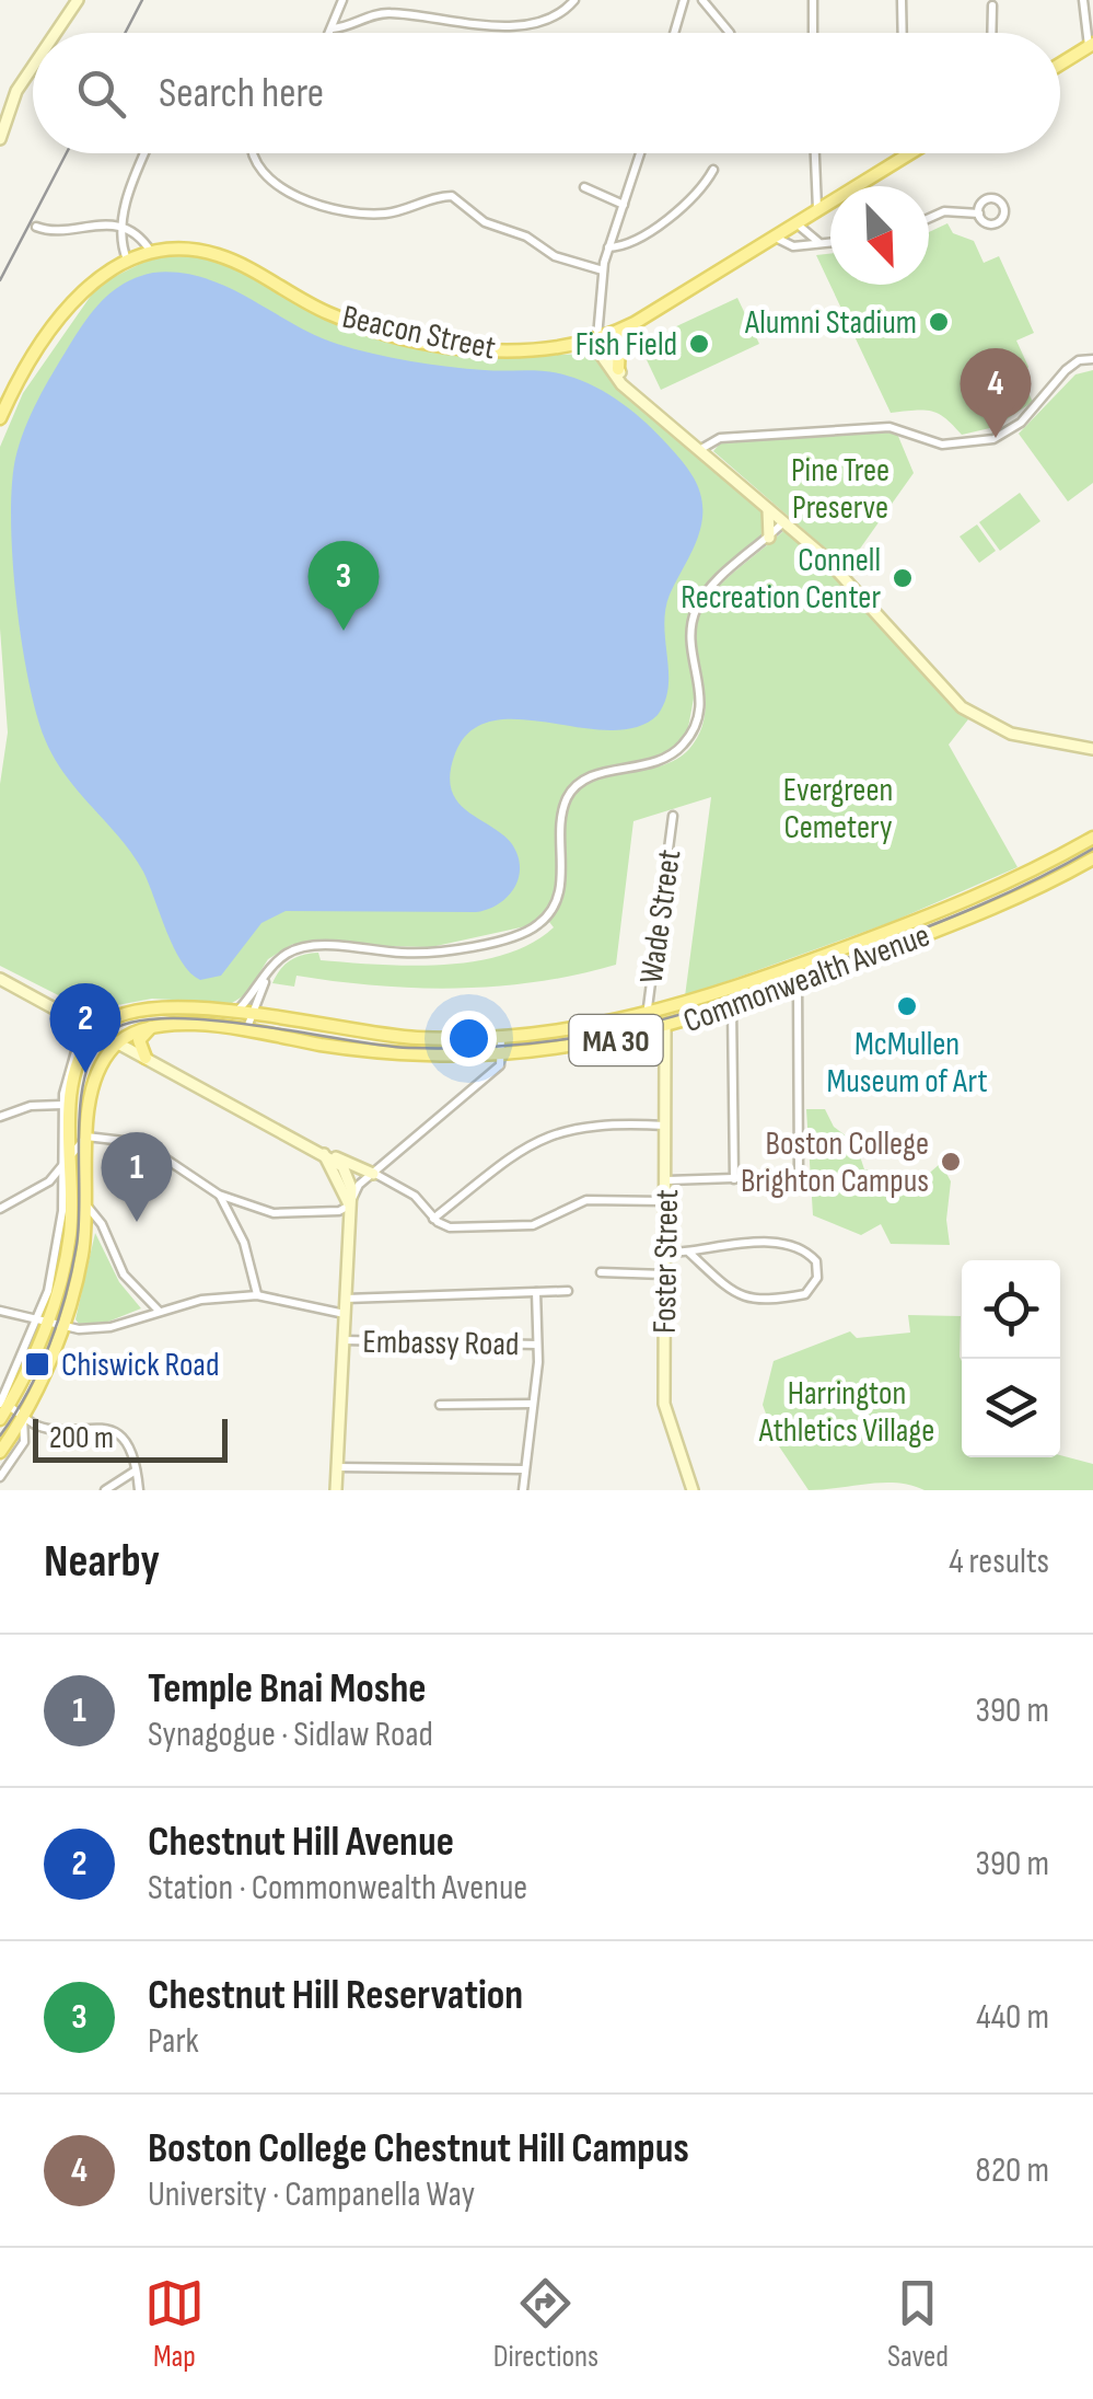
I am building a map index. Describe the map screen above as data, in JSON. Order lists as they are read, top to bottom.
{
  "streets": {
    "main road": [
      "Beacon Street",
      "Commonwealth Avenue",
      "MA 30",
      "Foster Street"
    ],
    "street": ["Wade Street", "Embassy Road"]
  },
  "crossings": [
    ["Wade Street", "Commonwealth Avenue"],
    ["Commonwealth Avenue", "Foster Street"]
  ],
  "parks": ["Pine Tree Preserve", "Evergreen Cemetery", "Harrington Athletics Village"],
  "places": {
    "other": [
      "Alumni Stadium",
      "Fish Field",
      "Connell Recreation Center",
      "McMullen Museum of Art",
      "Boston College Brighton Campus"
    ],
    "transit": ["Chiswick Road"]
  },
  "scale_bar": "200 m",
  "north": "bottom right",
  "page": {
    "search": "Search here",
    "pins": [
      "4",
      "3",
      "2",
      "1"
    ],
    "scale": "200 m",
    "heading": ["Nearby", "4 results"],
    "list": [
      {
        "mark": "1",
        "name": "Temple Bnai Moshe",
        "note": "Synagogue · Sidlaw Road",
        "value": "390 m"
      },
      {
        "mark": "2",
        "name": "Chestnut Hill Avenue",
        "note": "Station · Commonwealth Avenue",
        "value": "390 m"
      },
      {
        "mark": "3",
        "name": "Chestnut Hill Reservation",
        "note": "Park",
        "value": "440 m"
      },
      {
        "mark": "4",
        "name": "Boston College Chestnut Hill Campus",
        "note": "University · Campanella Way",
        "value": "820 m"
      }
    ],
    "nav": ["Map", "Directions", "Saved"]
  }
}
